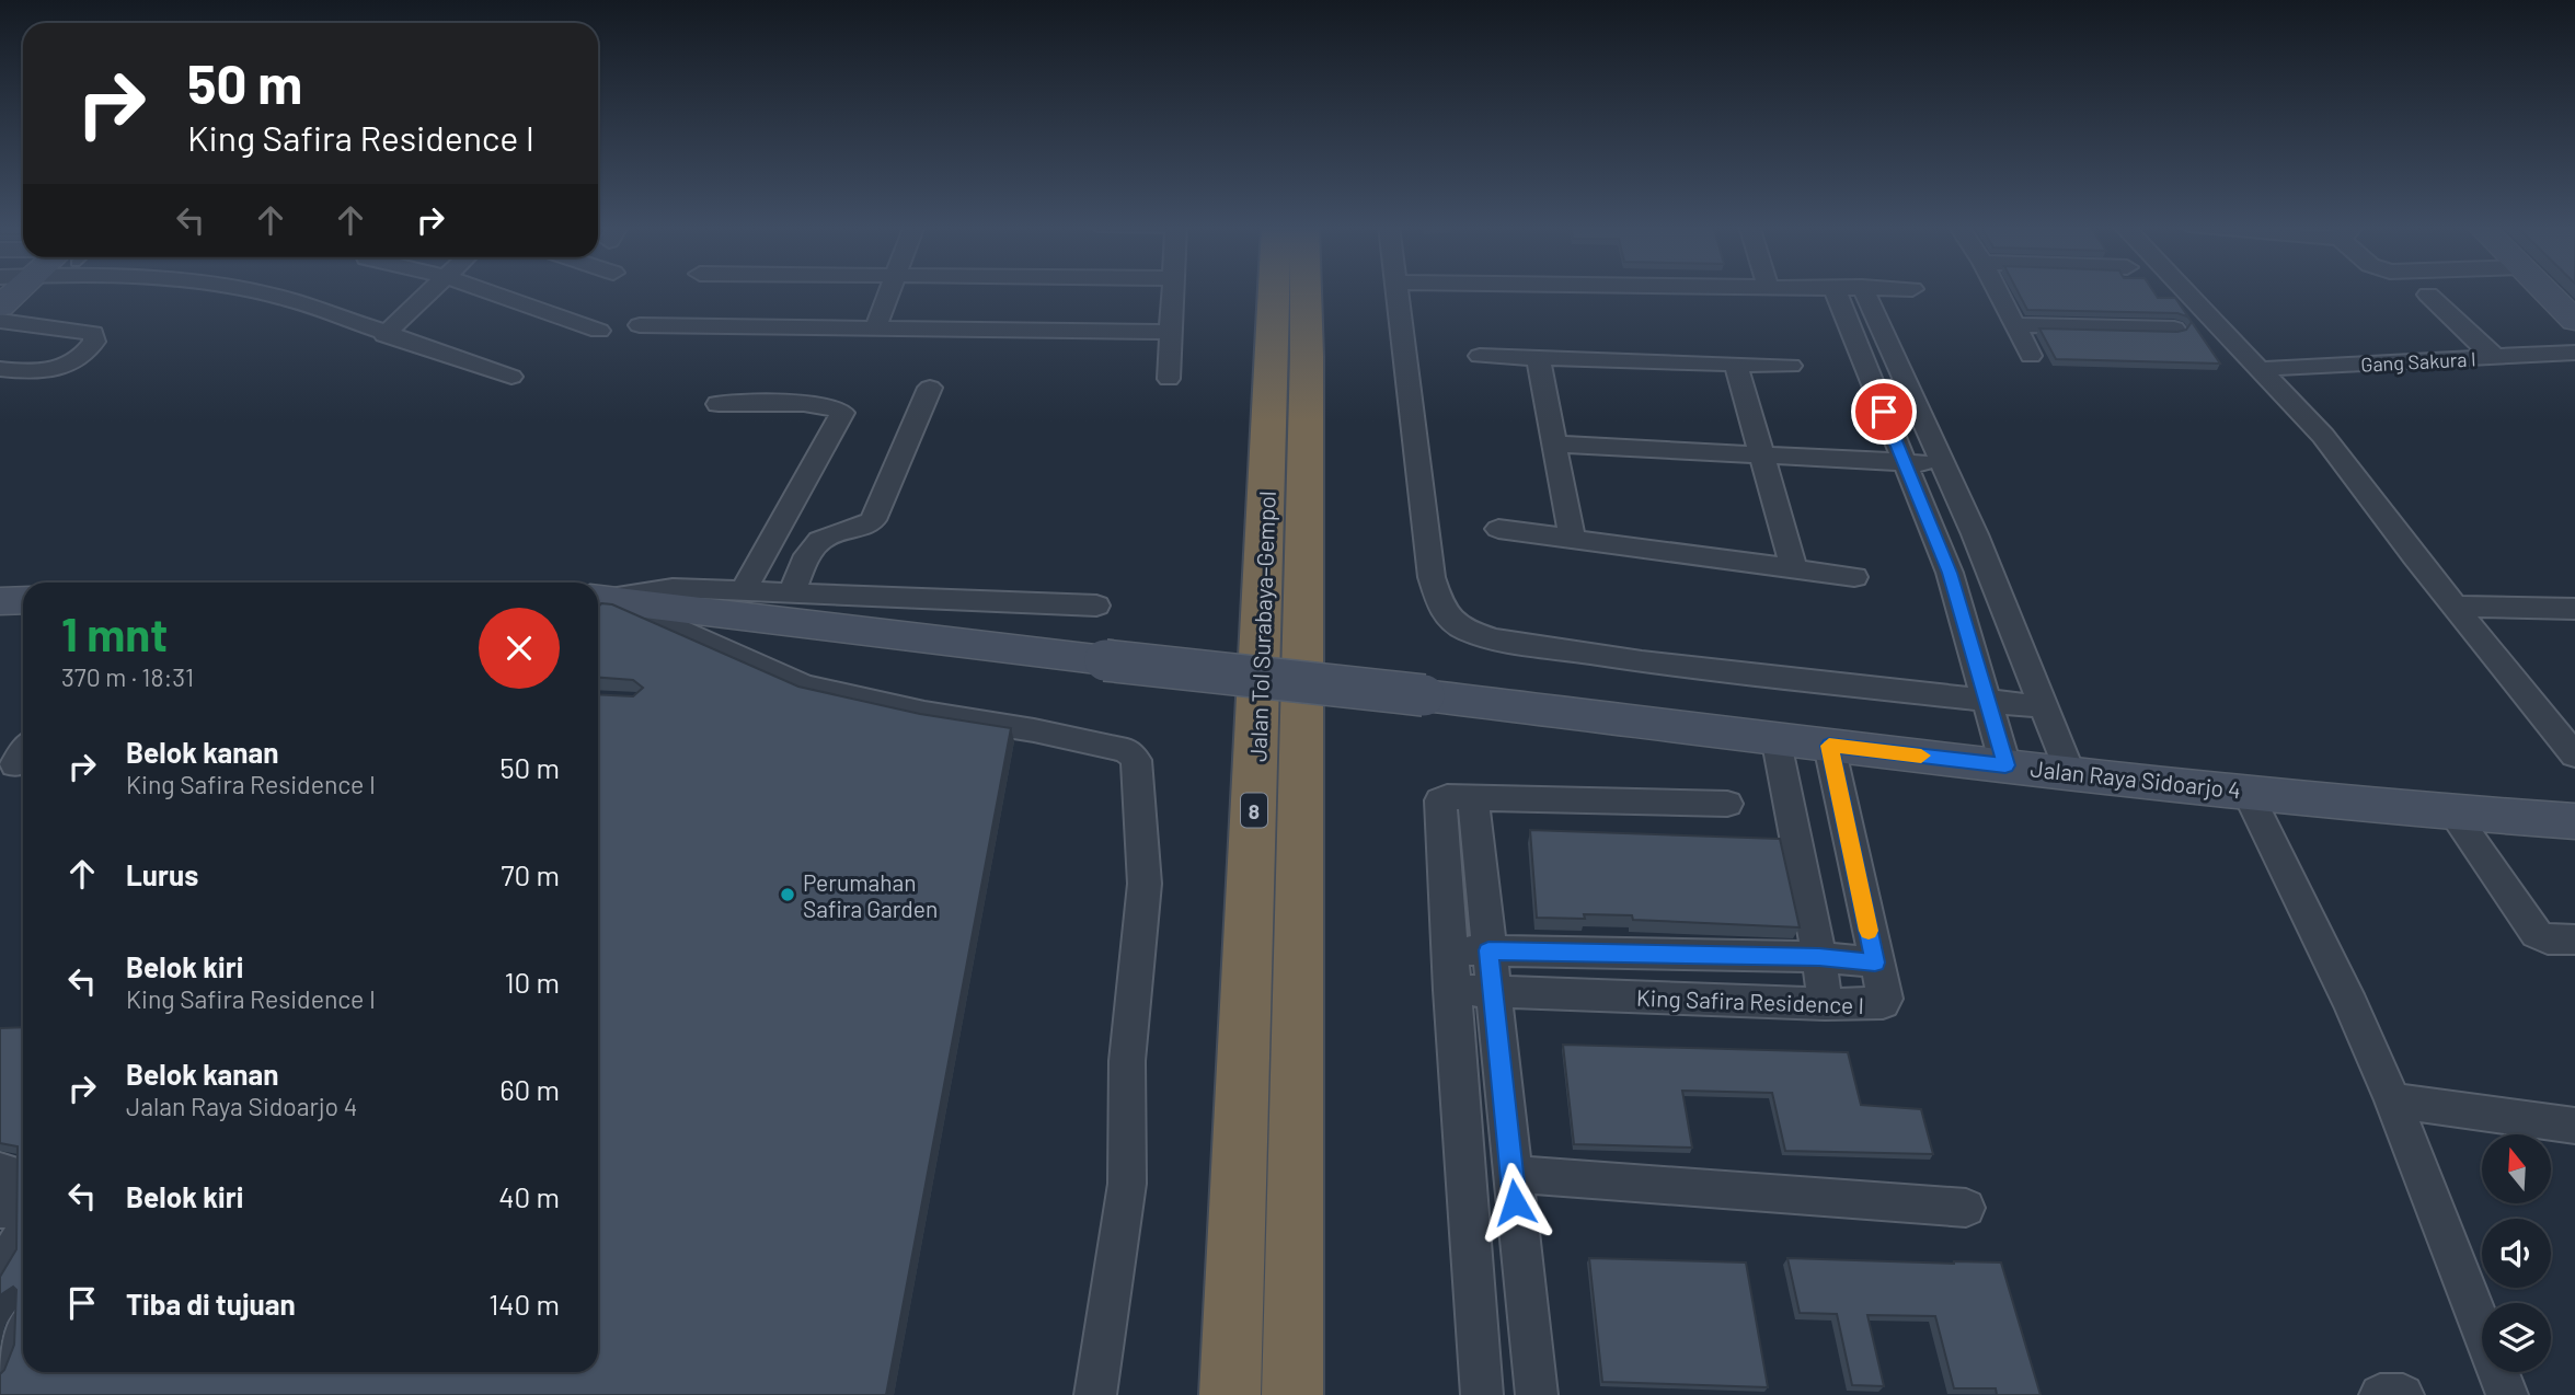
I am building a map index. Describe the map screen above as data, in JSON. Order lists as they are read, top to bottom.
{
  "streets": {
    "highway": ["Jalan Tol Surabaya–Gempol", "8"],
    "street": ["Gang Sakura I", "Jalan Raya Sidoarjo 4", "King Safira Residence I"]
  },
  "crossings": [
    ["Jalan Raya Sidoarjo 4", "King Safira Residence I"]
  ],
  "places": ["Perumahan Safira Garden"],
  "north": "top",
  "page": {
    "turn": ["50 m", "King Safira Residence I"],
    "heading": ["1 mnt", "370 m · 18:31"],
    "list": [
      {
        "name": "Belok kanan",
        "note": "King Safira Residence I",
        "value": "50 m"
      },
      {
        "name": "Lurus",
        "value": "70 m"
      },
      {
        "name": "Belok kiri",
        "note": "King Safira Residence I",
        "value": "10 m"
      },
      {
        "name": "Belok kanan",
        "note": "Jalan Raya Sidoarjo 4",
        "value": "60 m"
      },
      {
        "name": "Belok kiri",
        "value": "40 m"
      },
      {
        "name": "Tiba di tujuan",
        "value": "140 m"
      }
    ]
  }
}
